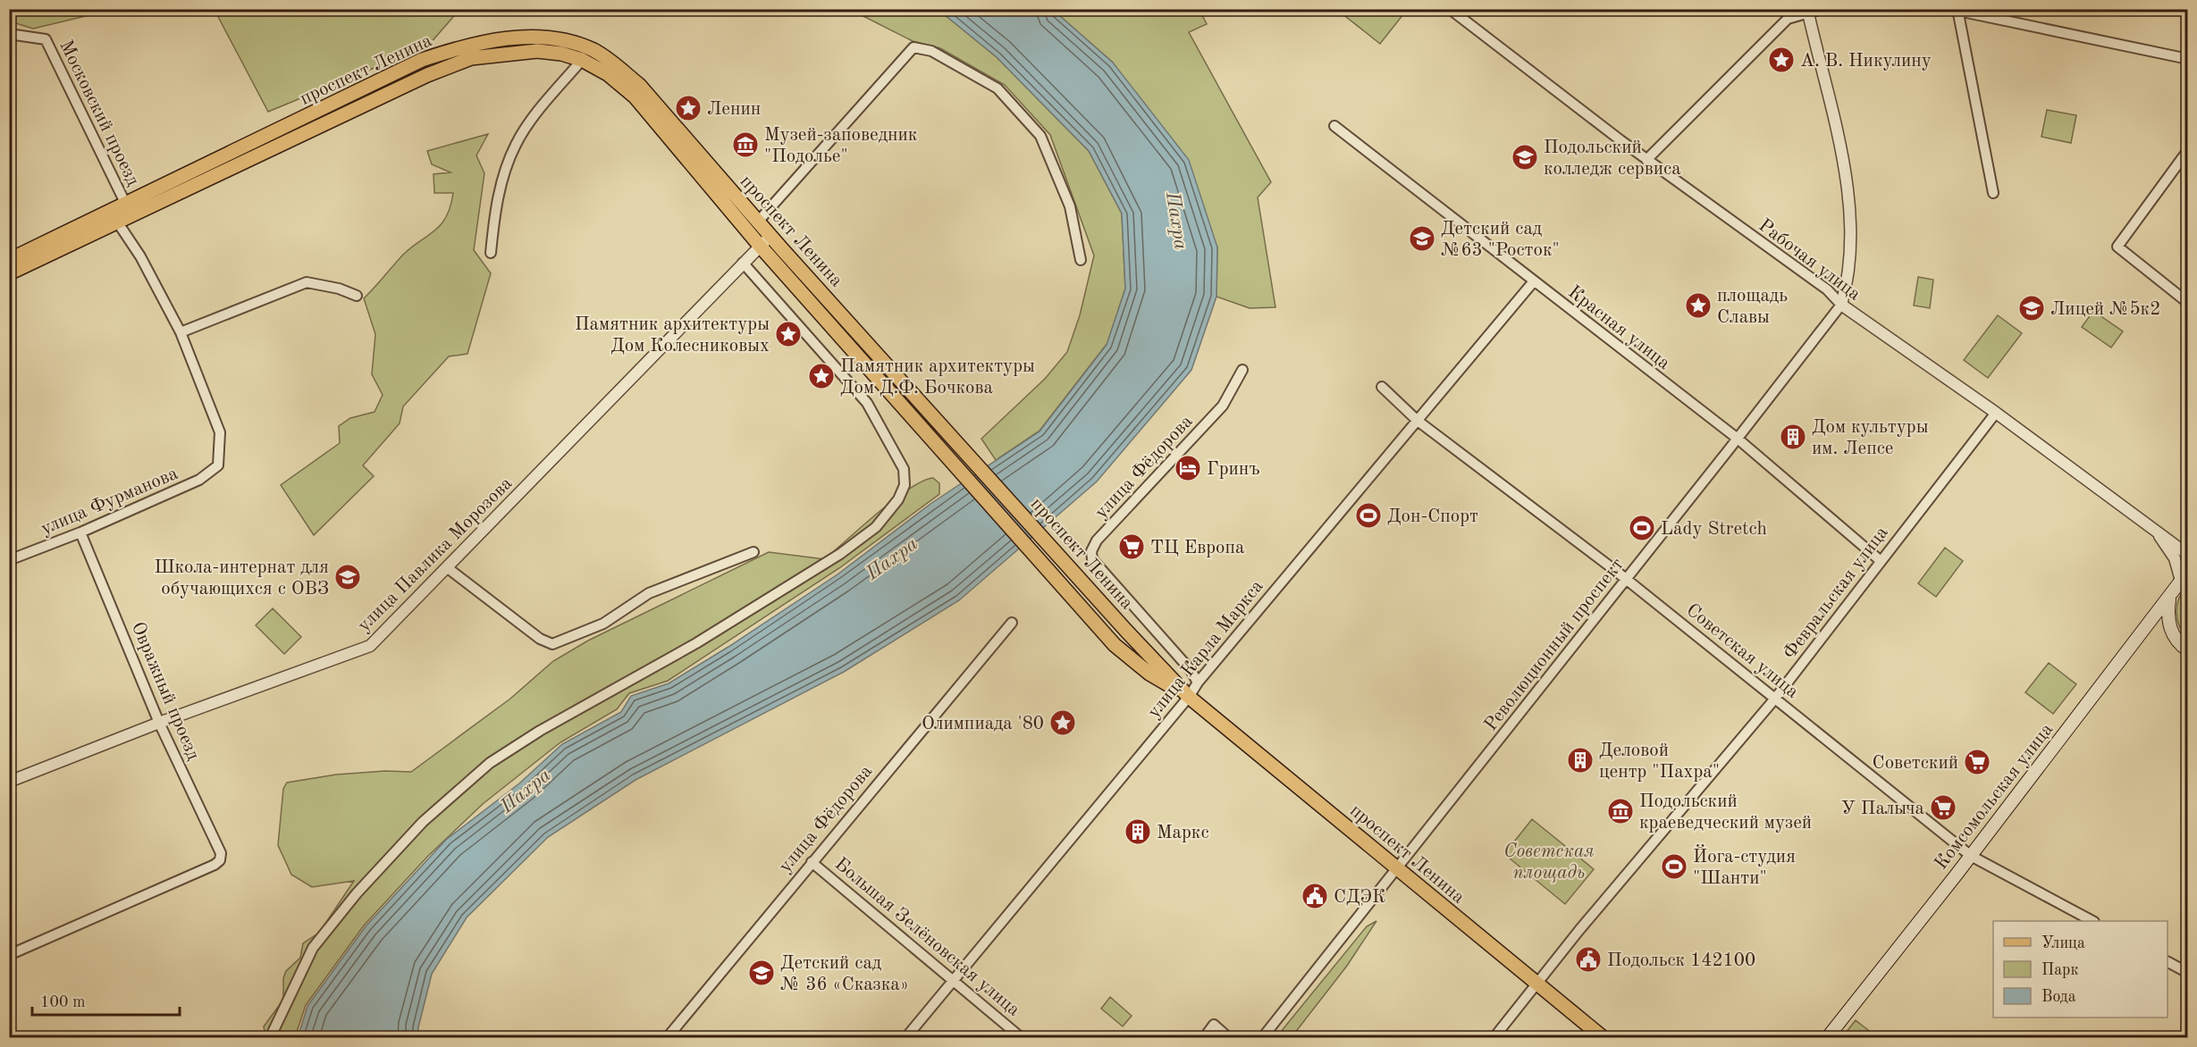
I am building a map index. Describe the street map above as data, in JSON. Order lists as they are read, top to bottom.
{
  "streets": {
    "main road": ["проспект Ленина", "Комсомольская улица"],
    "street": [
      "Московский проезд",
      "Рабочая улица",
      "Красная улица",
      "улица Фёдорова",
      "улица Фурманова",
      "улица Павлика Морозова",
      "Февральская улица",
      "Революционный проспект",
      "улица Карла Маркса",
      "Советская улица",
      "Овражный проезд",
      "Большая Зелёновская улица"
    ]
  },
  "crossings": [
    ["проспект Ленина", "Московский проезд"],
    ["проспект Ленина", "улица Павлика Морозова"],
    ["проспект Ленина", "Февральская улица"],
    ["проспект Ленина", "Революционный проспект"],
    ["проспект Ленина", "улица Карла Маркса"],
    ["Рабочая улица", "Февральская улица"],
    ["Рабочая улица", "Революционный проспект"],
    ["Рабочая улица", "Комсомольская улица"],
    ["Красная улица", "Февральская улица"],
    ["Красная улица", "Революционный проспект"],
    ["Красная улица", "улица Карла Маркса"],
    ["улица Фёдорова", "улица Карла Маркса"],
    ["улица Фёдорова", "Большая Зелёновская улица"],
    ["улица Фурманова", "Овражный проезд"],
    ["улица Павлика Морозова", "Овражный проезд"],
    ["Февральская улица", "Советская улица"],
    ["Революционный проспект", "Советская улица"],
    ["улица Карла Маркса", "Советская улица"],
    ["улица Карла Маркса", "Большая Зелёновская улица"],
    ["Советская улица", "Комсомольская улица"]
  ],
  "water": ["Пахра"],
  "parks": ["Советская площадь"],
  "places": {
    "place": [
      "А. В. Никулину",
      "Ленин",
      "площадь Славы",
      "Памятник архитектуры Дом Колесниковых",
      "Памятник архитектуры Дом Д.Ф. Бочкова",
      "Олимпиада '80"
    ],
    "museum": ["Музей-заповедник \"Подолье\"", "Подольский краеведческий музей"],
    "school or university": [
      "Подольский колледж сервиса",
      "Детский сад №63 \"Росток\"",
      "Лицей №5к2",
      "Школа-интернат для обучающихся с ОВЗ",
      "Детский сад № 36 «Сказка»"
    ],
    "building": ["Дом культуры им. Лепсе", "Деловой центр \"Пахра\"", "Маркс"],
    "hotel": ["Гринъ"],
    "sports": ["Дон-Спорт", "Lady Stretch", "Йога-студия \"Шанти\""],
    "supermarket": ["ТЦ Европа", "Советский", "У Палыча"],
    "public building": ["СДЭК", "Подольск 142100"]
  },
  "legend": ["Улица", "Парк", "Вода"],
  "scale_bar": "100 m"
}
